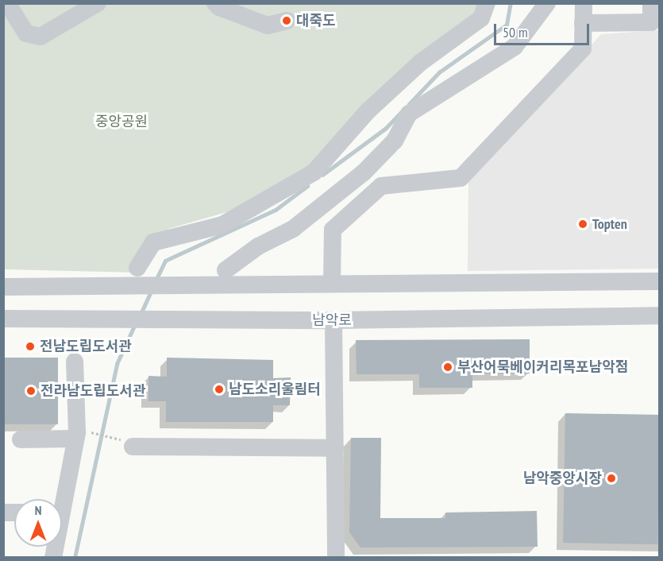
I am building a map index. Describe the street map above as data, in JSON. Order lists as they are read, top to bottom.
{
  "streets": {
    "street": ["남악로"]
  },
  "parks": ["중앙공원"],
  "places": [
    "대죽도",
    "Topten",
    "전남도립도서관",
    "부산어묵베이커리목포남악점",
    "남도소리울림터",
    "전라남도립도서관",
    "남악중앙시장"
  ],
  "scale_bar": "50 m",
  "north": "top"
}
